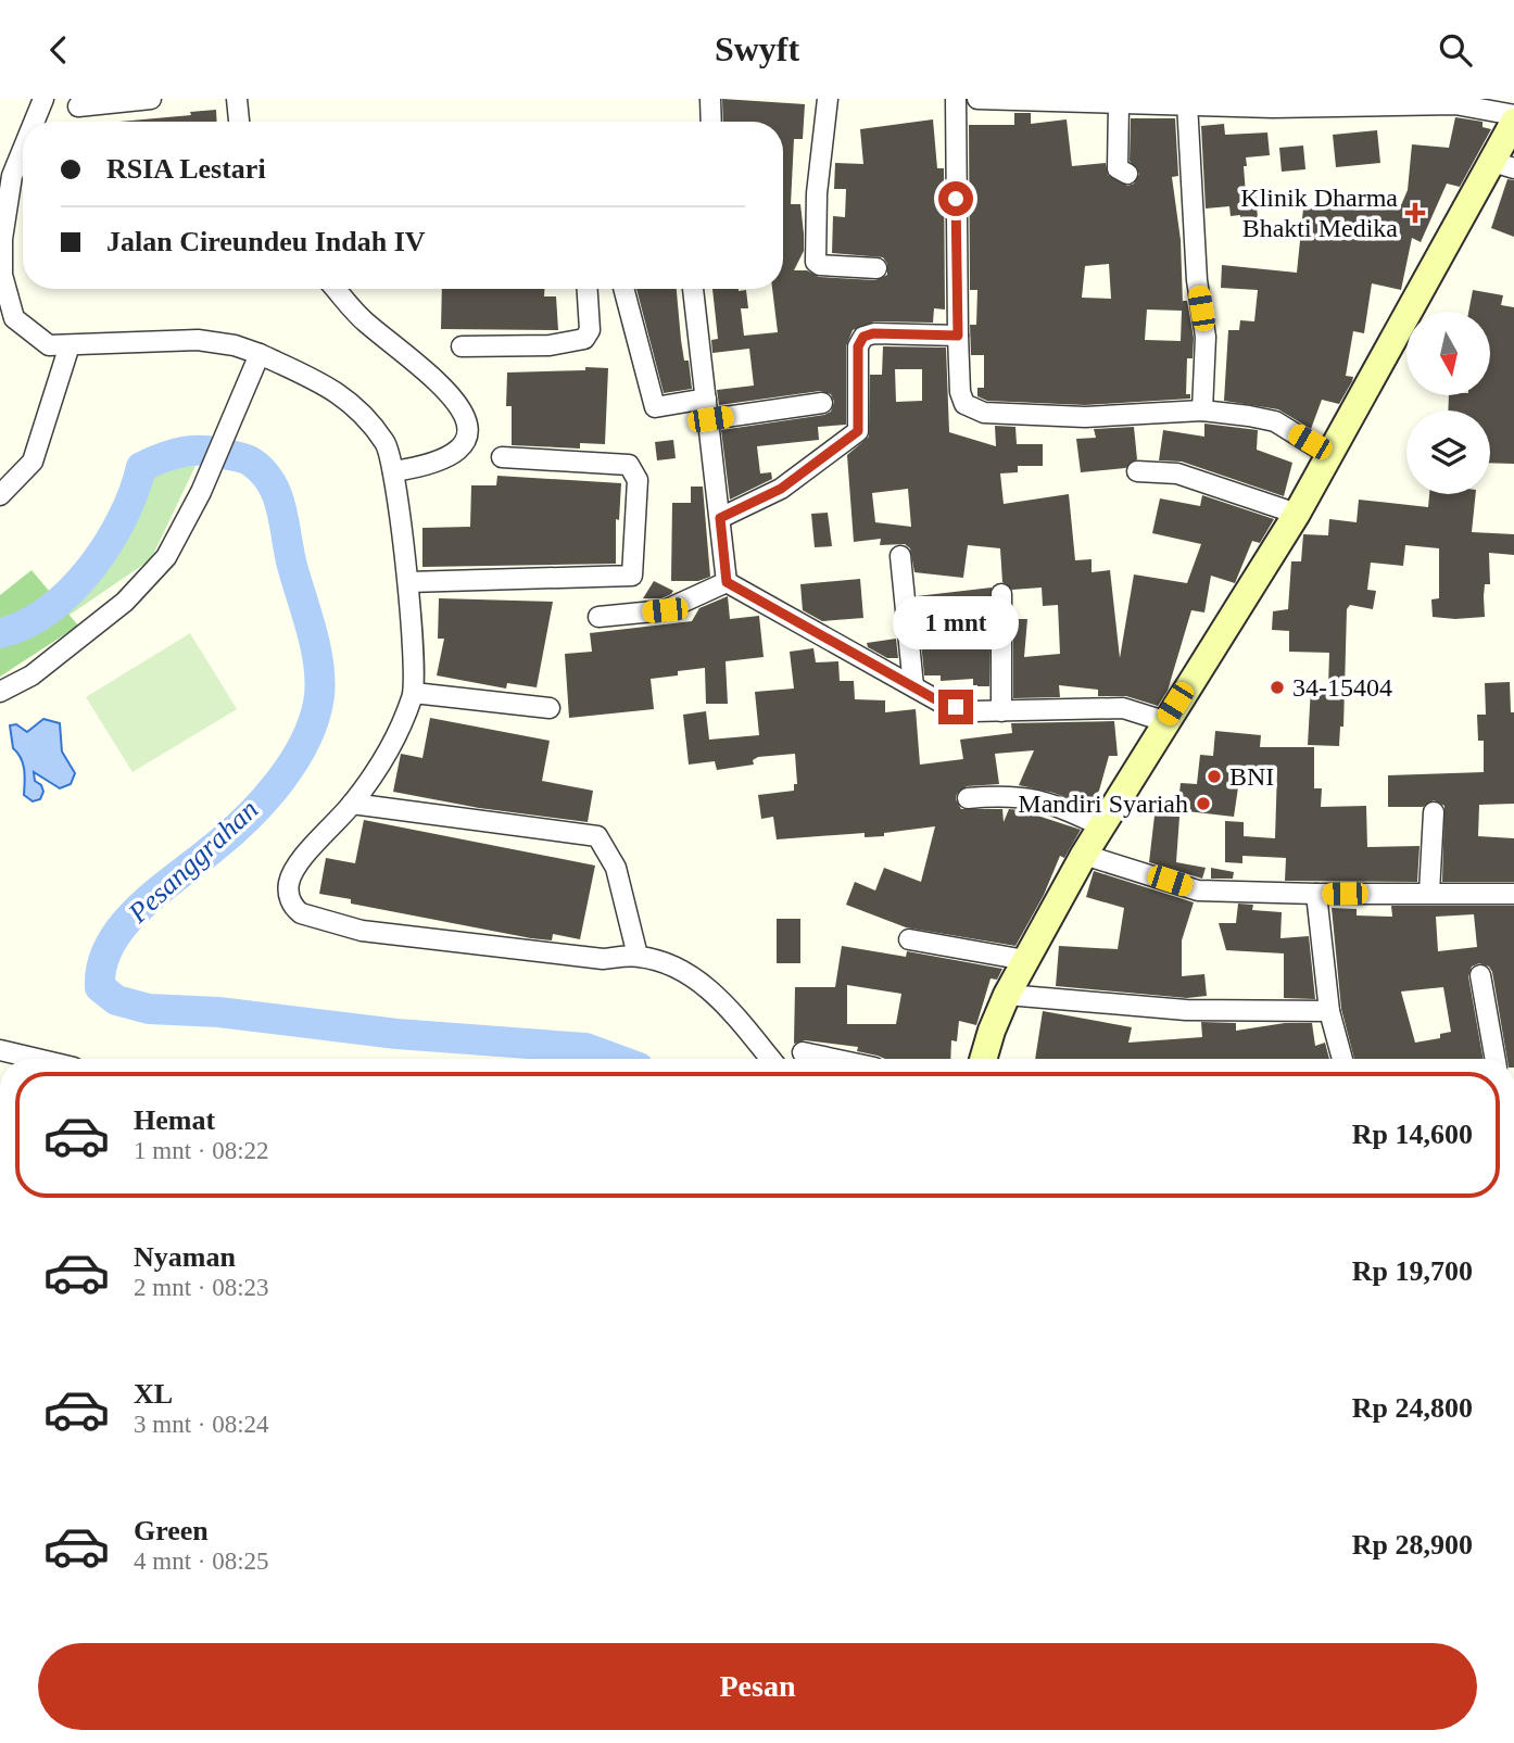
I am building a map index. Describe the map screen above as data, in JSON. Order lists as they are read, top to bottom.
{
  "water": ["Pesanggrahan"],
  "places": {
    "health": ["Klinik Dharma Bhakti Medika"],
    "other": ["34-15404", "BNI", "Mandiri Syariah"]
  },
  "north": "bottom",
  "page": {
    "header": "Swyft",
    "banner": ["RSIA Lestari", "Jalan Cireundeu Indah IV"],
    "bubble": "1 mnt",
    "list": [
      {
        "name": "Hemat",
        "note": "1 mnt · 08:22",
        "value": "Rp 14,600"
      },
      {
        "name": "Nyaman",
        "note": "2 mnt · 08:23",
        "value": "Rp 19,700"
      },
      {
        "name": "XL",
        "note": "3 mnt · 08:24",
        "value": "Rp 24,800"
      },
      {
        "name": "Green",
        "note": "4 mnt · 08:25",
        "value": "Rp 28,900"
      }
    ],
    "buttons": "Pesan"
  }
}
